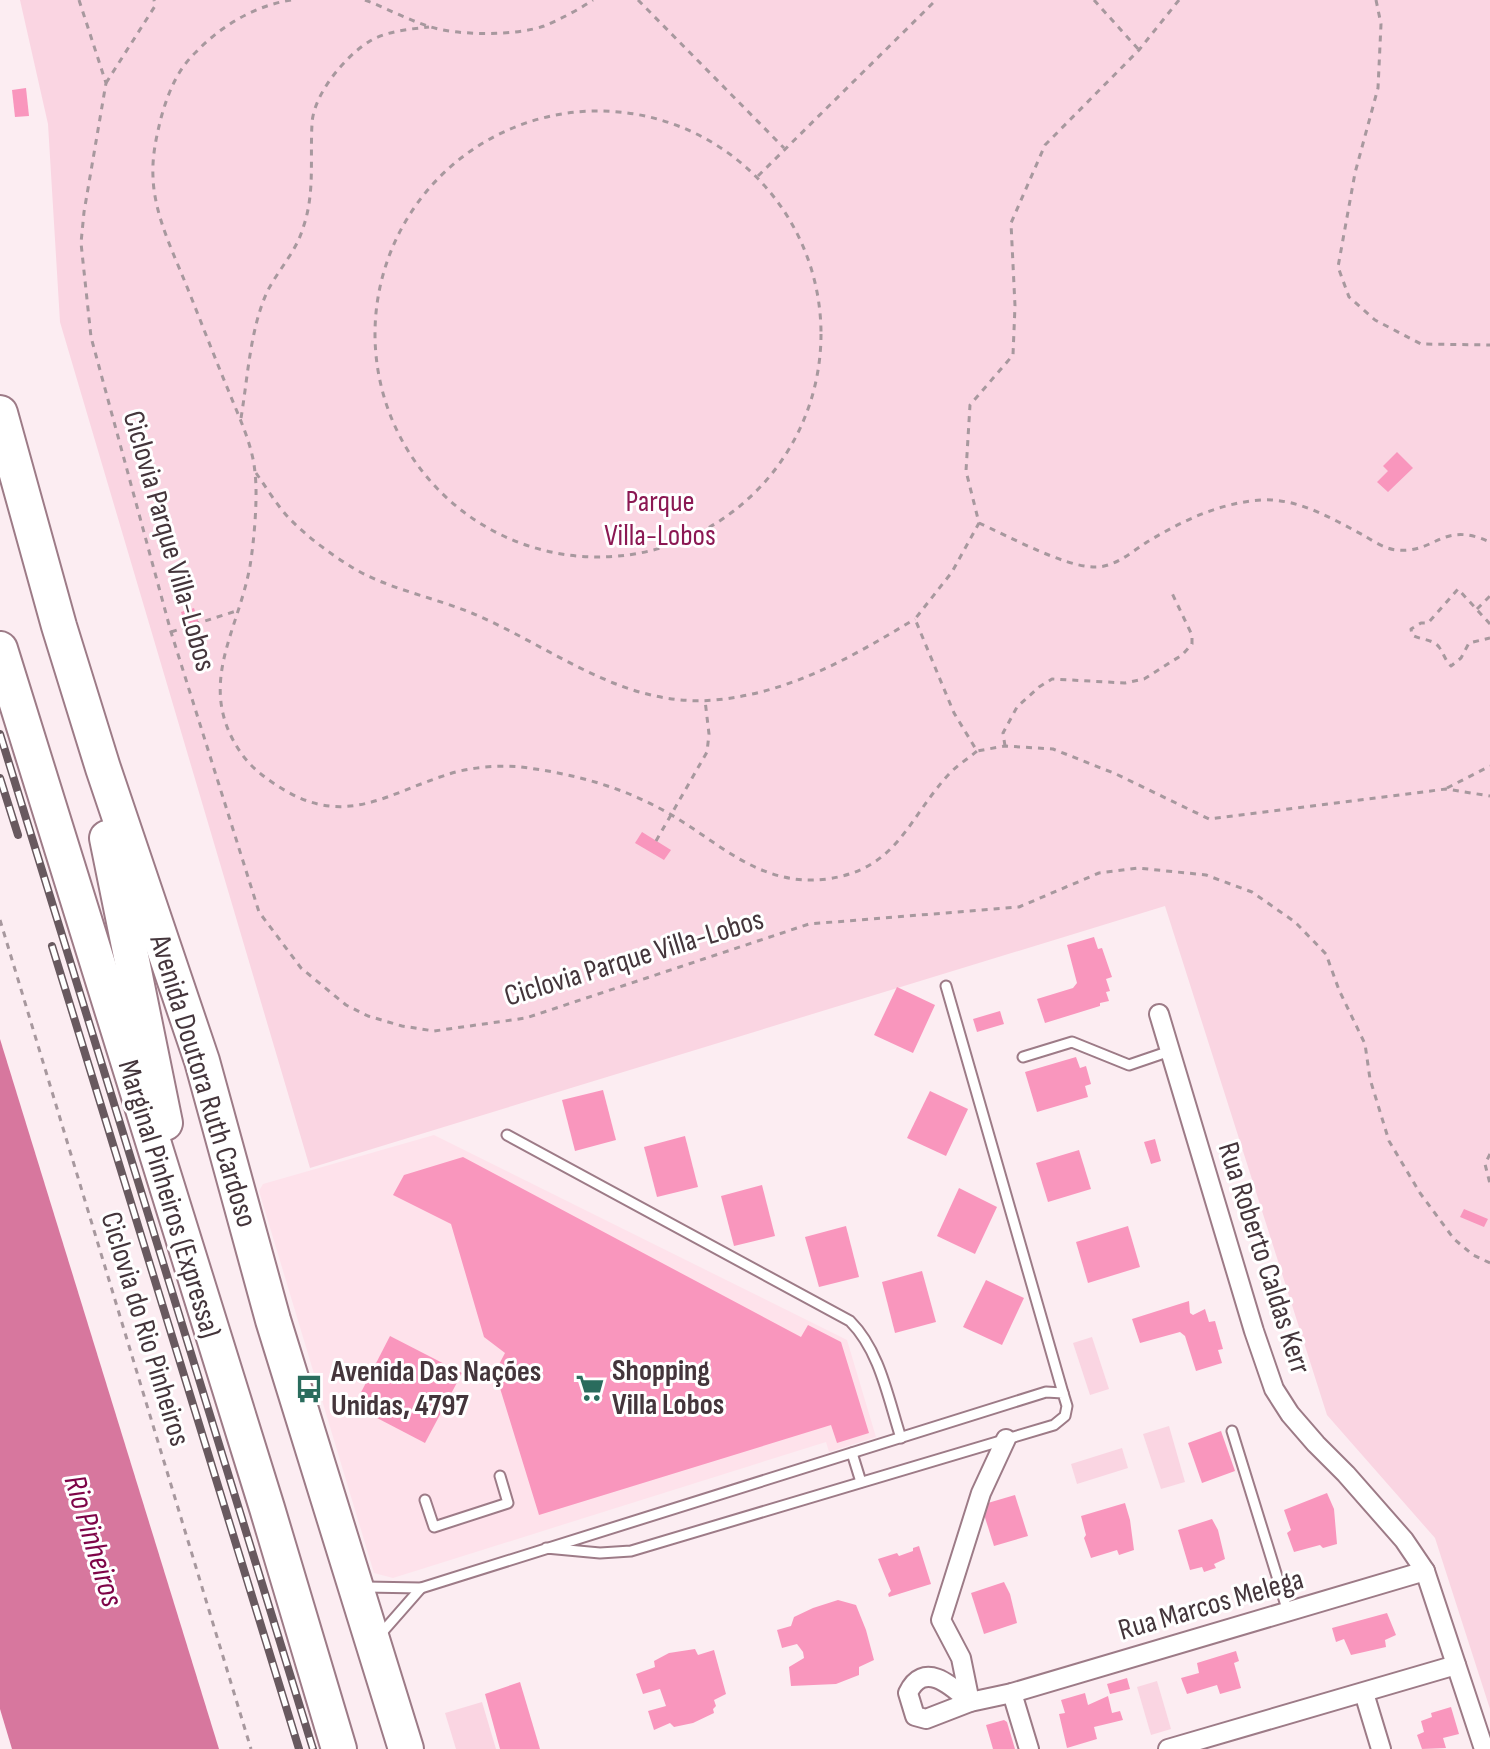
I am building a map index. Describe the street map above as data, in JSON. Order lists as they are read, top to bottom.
{
  "streets": {
    "highway": ["Avenida Doutora Ruth Cardoso", "Marginal Pinheiros (Expressa)"],
    "street": ["Rua Roberto Caldas Kerr", "Rua Marcos Melega"],
    "path": ["Ciclovia Parque Villa-Lobos", "Ciclovia do Rio Pinheiros"]
  },
  "crossings": [
    ["Rua Roberto Caldas Kerr", "Rua Marcos Melega"]
  ],
  "water": ["Rio Pinheiros"],
  "parks": ["Parque Villa-Lobos"],
  "places": {
    "supermarket": ["Shopping Villa Lobos"],
    "bus stop": ["Avenida Das Nações Unidas, 4797"]
  }
}
